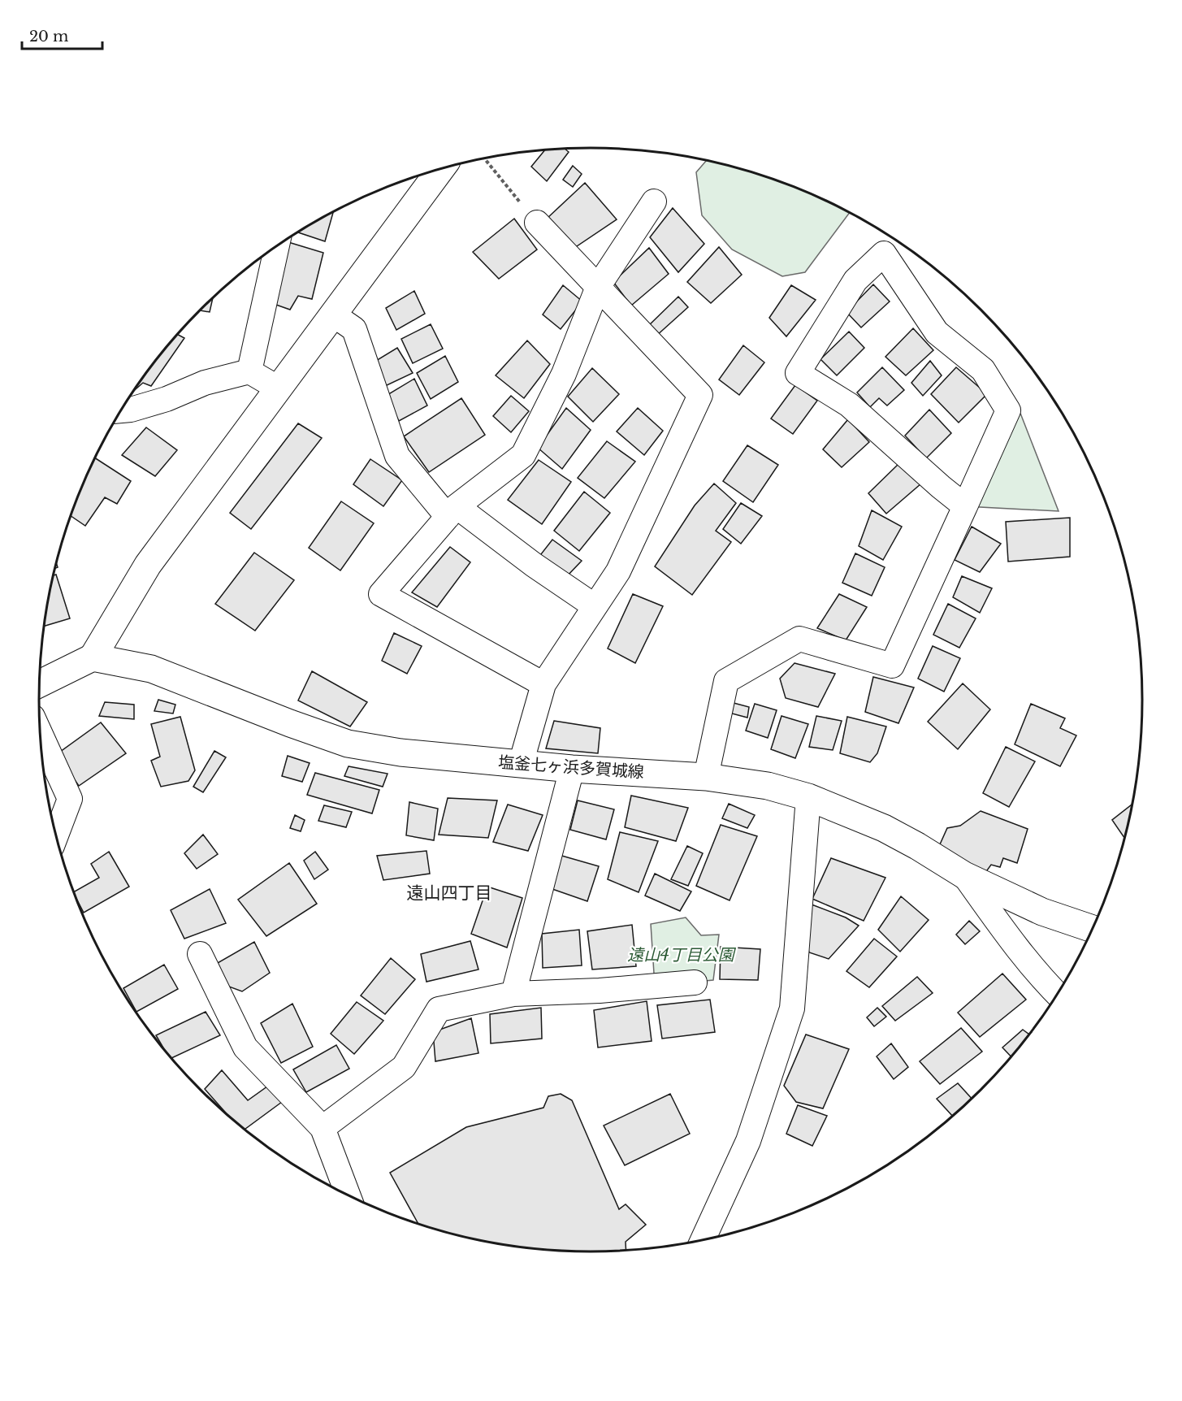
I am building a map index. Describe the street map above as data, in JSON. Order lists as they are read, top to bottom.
{
  "streets": {
    "main road": ["塩釜七ヶ浜多賀城線"]
  },
  "districts": ["遠山四丁目"],
  "parks": ["遠山4丁目公園"],
  "scale_bar": "20 m"
}
